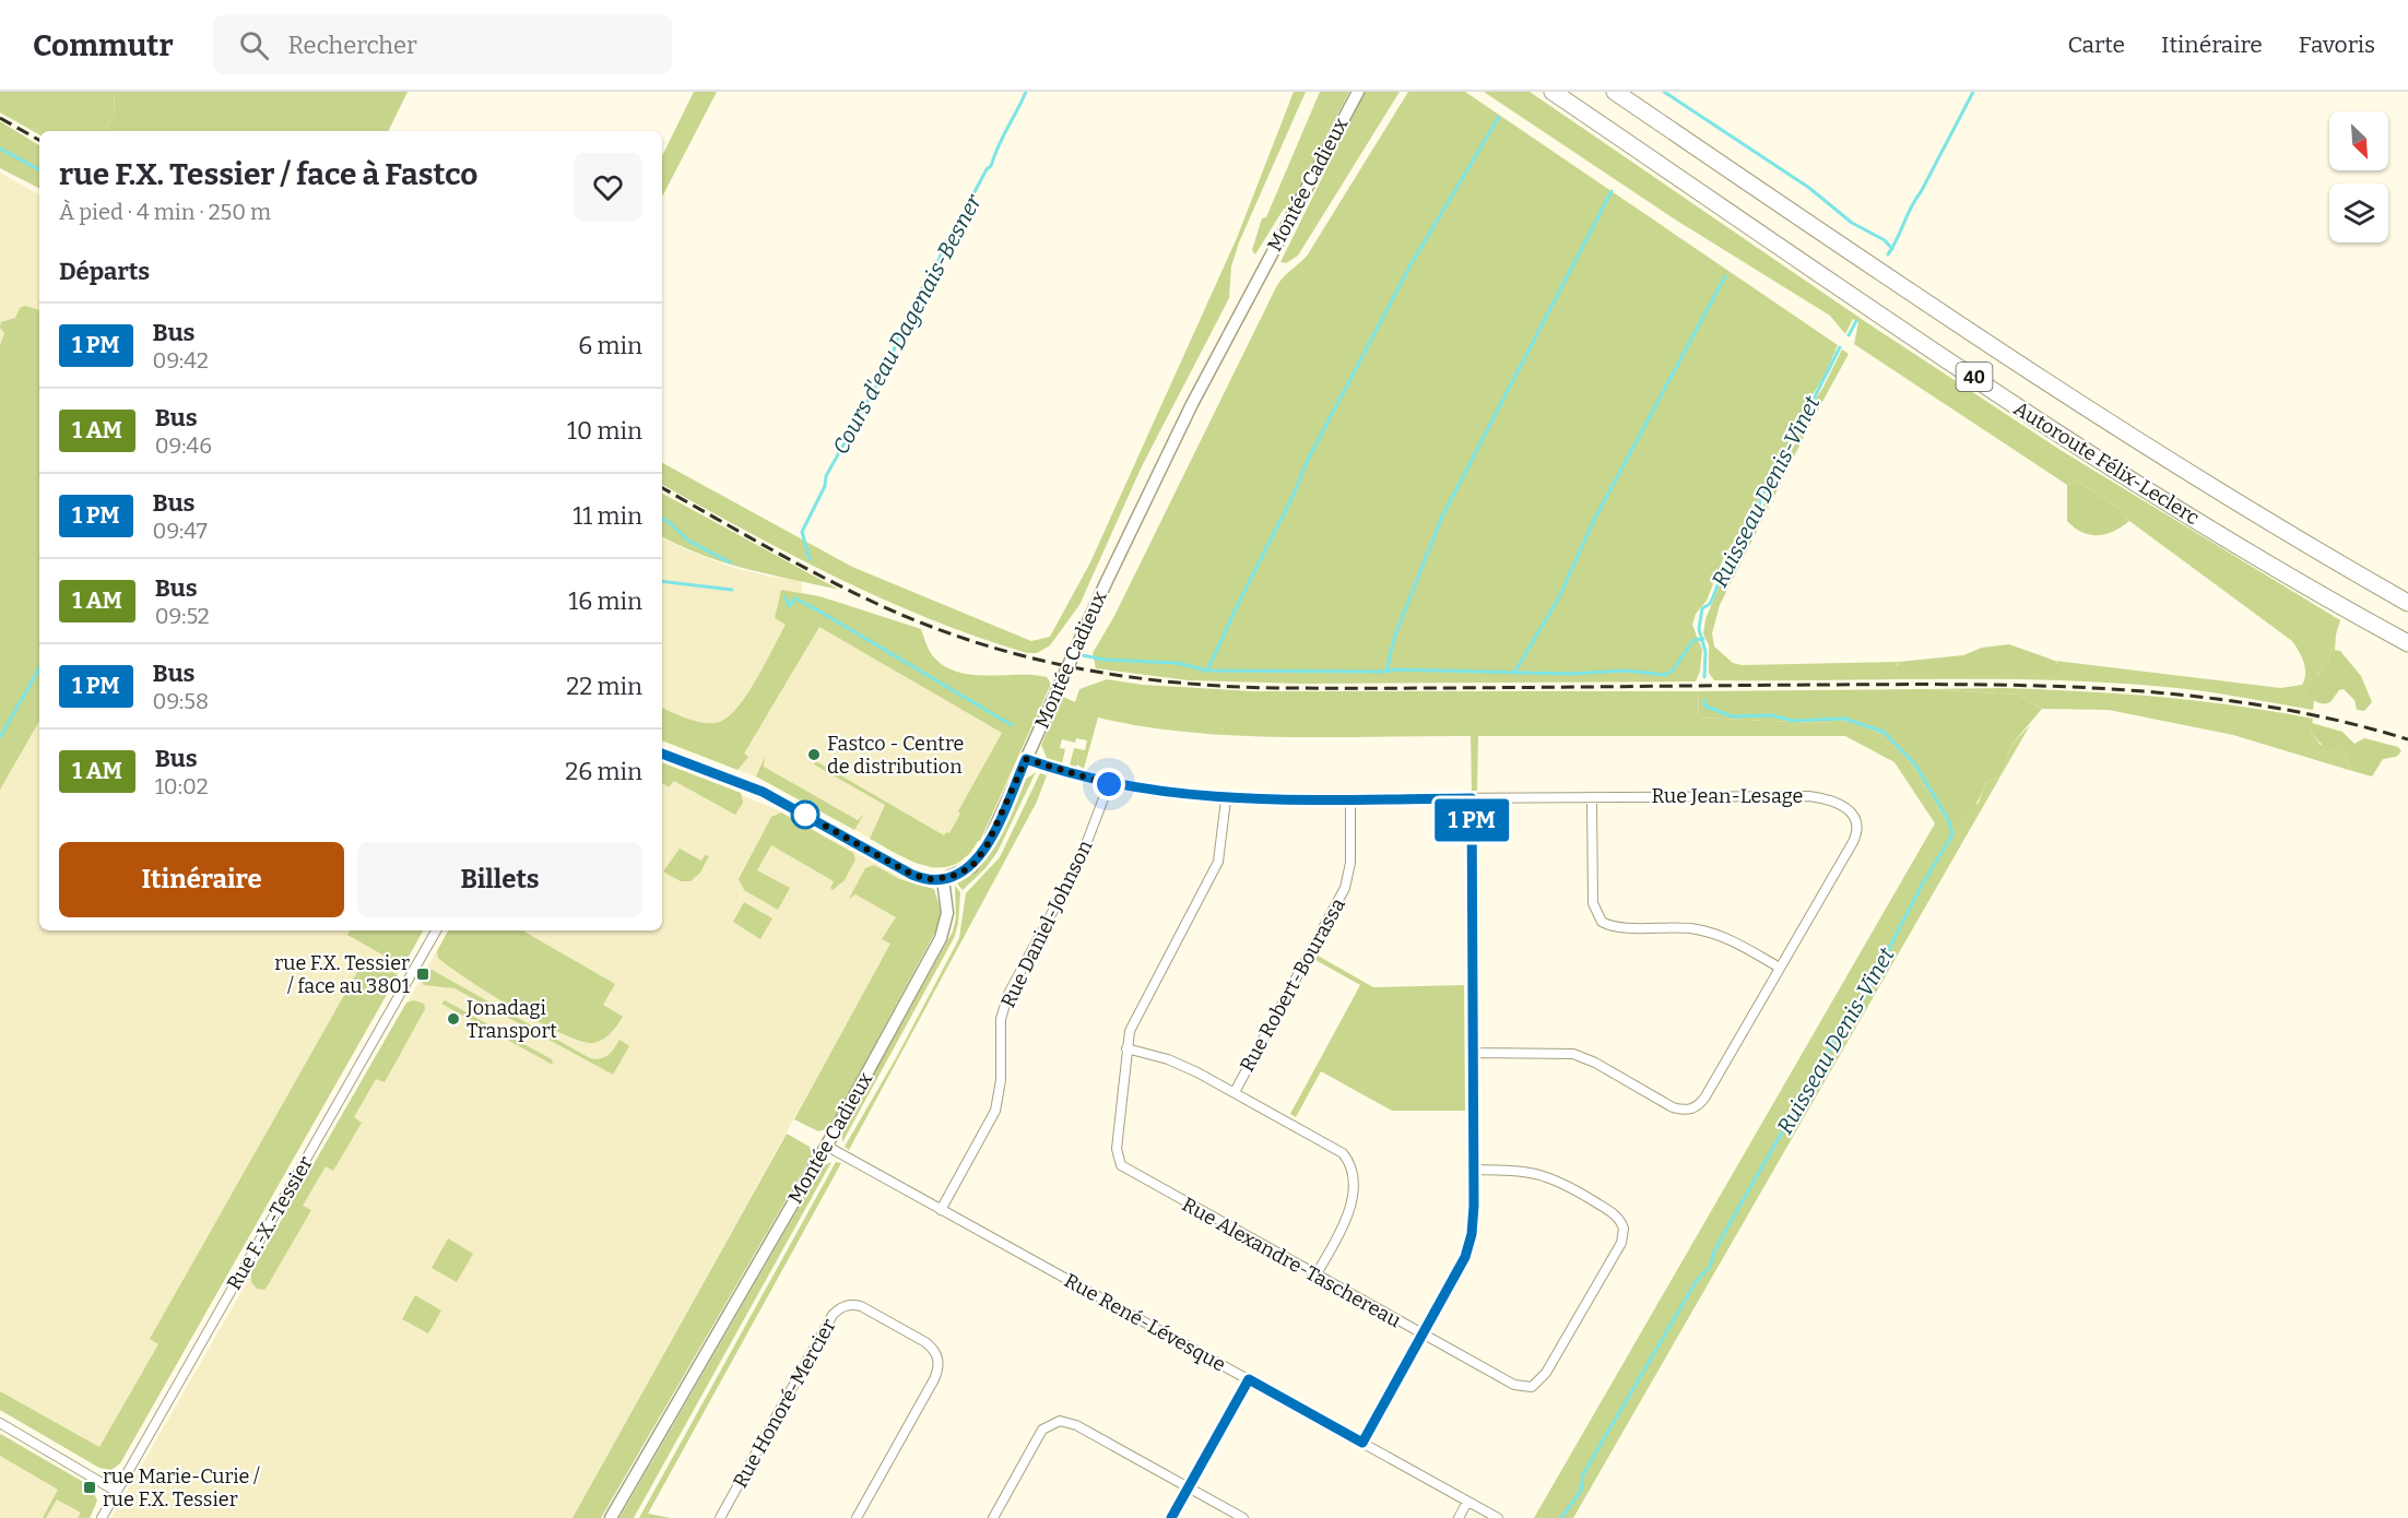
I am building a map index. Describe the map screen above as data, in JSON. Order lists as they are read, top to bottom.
{
  "streets": {
    "highway": ["40", "Autoroute Félix-Leclerc"],
    "street": [
      "Montée Cadieux",
      "Rue Jean-Lesage",
      "Rue Daniel-Johnson",
      "Rue Robert-Bourassa",
      "Rue F.-X.-Tessier",
      "Rue Alexandre-Taschereau",
      "Rue René-Lévesque",
      "Rue Honoré-Mercier"
    ]
  },
  "crossings": [
    ["Montée Cadieux", "Rue Jean-Lesage"],
    ["Montée Cadieux", "Rue René-Lévesque"],
    ["Rue Jean-Lesage", "Rue Daniel-Johnson"],
    ["Rue Jean-Lesage", "Rue Robert-Bourassa"],
    ["Rue Jean-Lesage", "Rue Alexandre-Taschereau"],
    ["Rue Daniel-Johnson", "Rue René-Lévesque"]
  ],
  "water": ["Cours d'eau Dagenais-Besner", "Ruisseau Denis-Vinet"],
  "places": {
    "other": ["Fastco - Centre de distribution", "Jonadagi Transport"],
    "transit": ["rue F.X. Tessier / face au 3801", "rue Marie-Curie / rue F.X. Tessier"]
  },
  "north": "bottom right",
  "page": {
    "header": "Commutr",
    "search": "Rechercher",
    "nav": ["Carte", "Itinéraire", "Favoris"],
    "on_map": "1 PM",
    "heading": [
      ["rue F.X. Tessier / face à Fastco", "À pied · 4 min · 250 m"],
      "Départs"
    ],
    "list": [
      {
        "mark": "1 PM",
        "name": "Bus",
        "note": "09:42",
        "value": "6 min"
      },
      {
        "mark": "1 AM",
        "name": "Bus",
        "note": "09:46",
        "value": "10 min"
      },
      {
        "mark": "1 PM",
        "name": "Bus",
        "note": "09:47",
        "value": "11 min"
      },
      {
        "mark": "1 AM",
        "name": "Bus",
        "note": "09:52",
        "value": "16 min"
      },
      {
        "mark": "1 PM",
        "name": "Bus",
        "note": "09:58",
        "value": "22 min"
      },
      {
        "mark": "1 AM",
        "name": "Bus",
        "note": "10:02",
        "value": "26 min"
      }
    ],
    "buttons": ["Itinéraire", "Billets"]
  }
}
